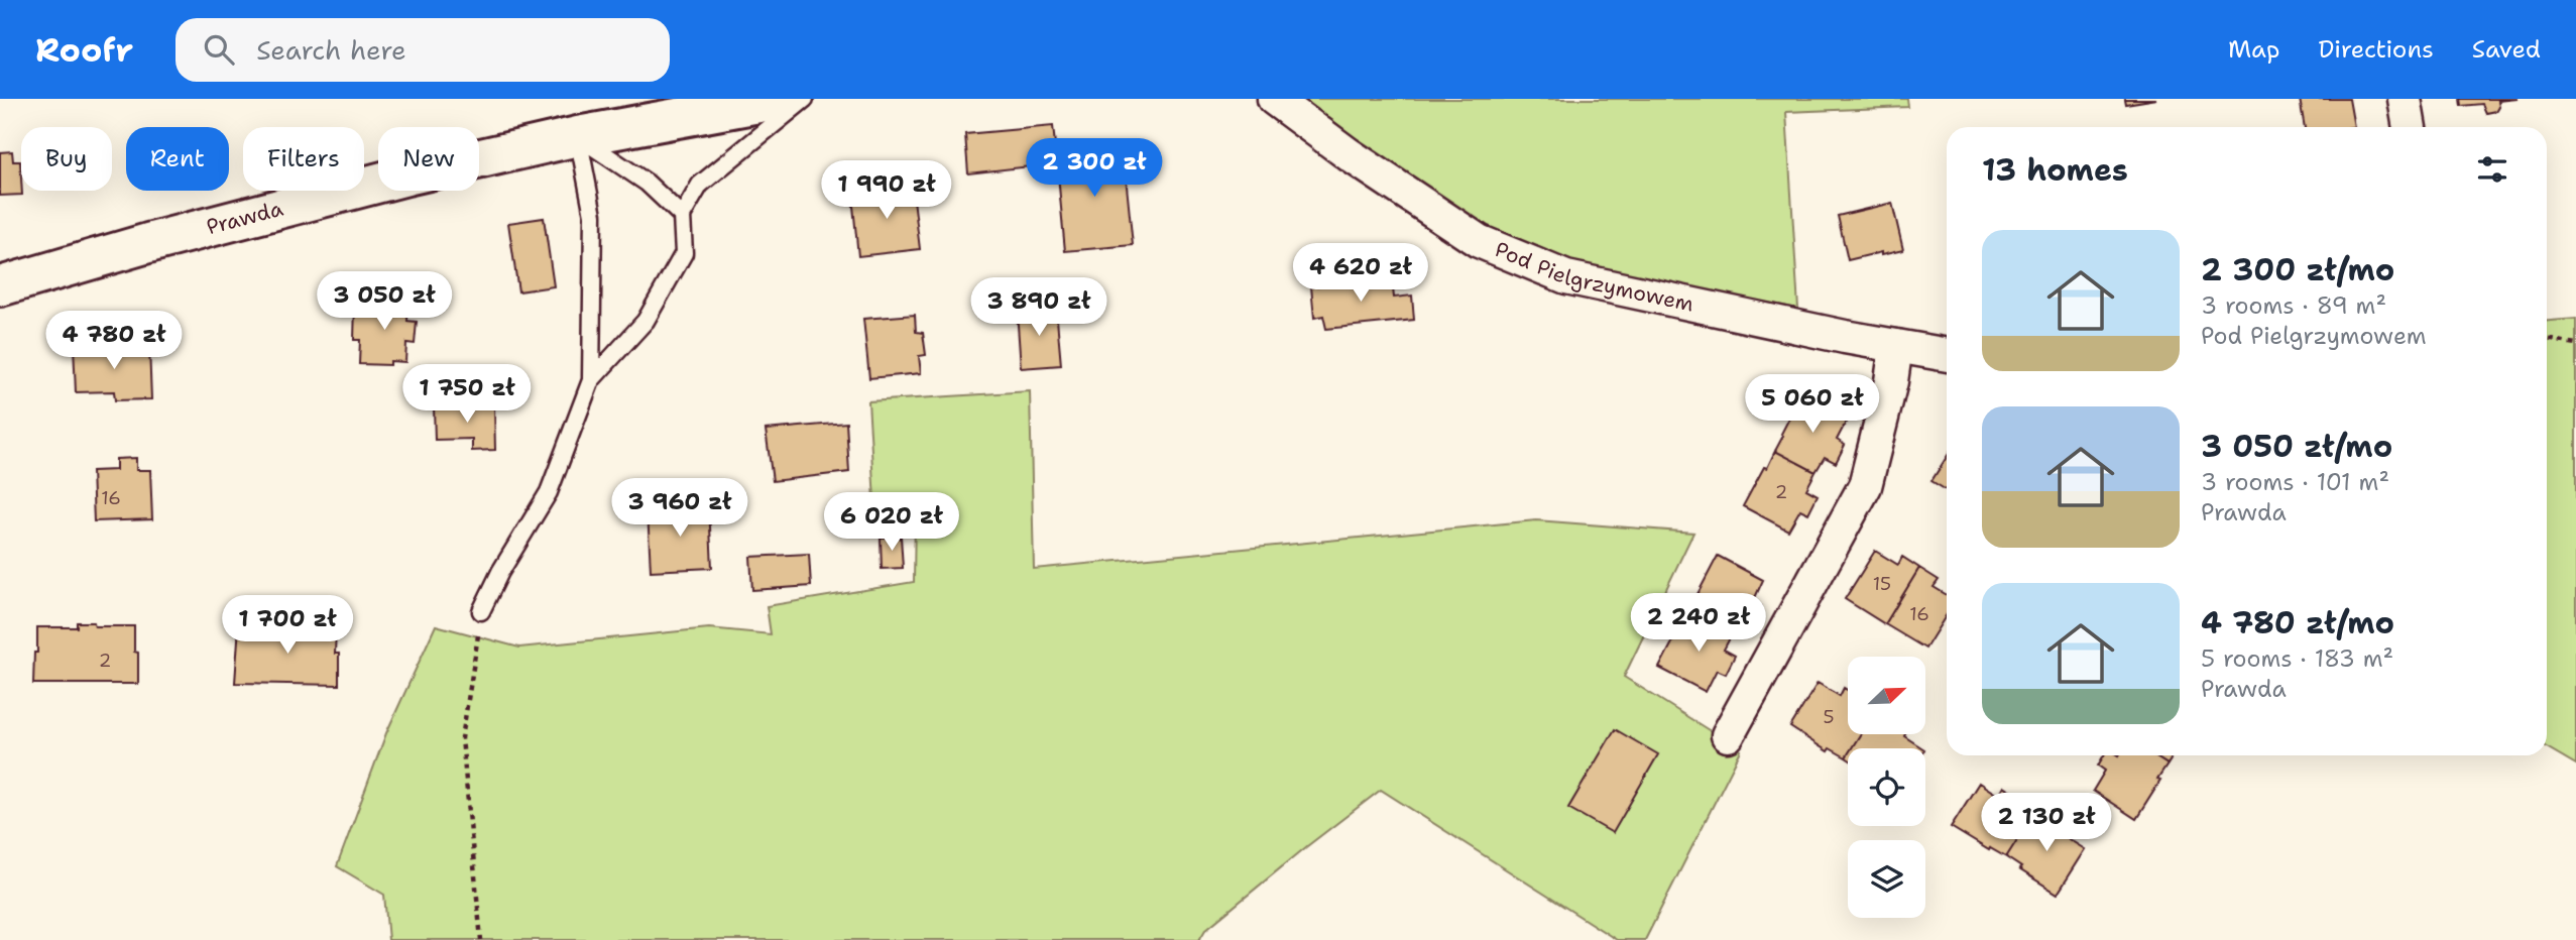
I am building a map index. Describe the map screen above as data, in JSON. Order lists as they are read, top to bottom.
{
  "streets": {
    "street": ["Prawda", "Pod Pielgrzymowem"]
  },
  "house_numbers": [
    "2",
    "16",
    "15",
    "16",
    "2",
    "5"
  ],
  "north": "top right",
  "page": {
    "header": "Roofr",
    "search": "Search here",
    "nav": ["Map", "Directions", "Saved"],
    "chip": [
      "Buy",
      "Rent",
      "Filters",
      "New"
    ],
    "heading": "13 homes",
    "price": [
      "2 300 zł",
      "1 990 zł",
      "4 620 zł",
      "3 050 zł",
      "3 890 zł",
      "4 780 zł",
      "1 750 zł",
      "5 060 zł",
      "3 960 zł",
      "6 020 zł",
      "2 240 zł",
      "1 700 zł",
      "2 130 zł"
    ],
    "list": [
      {
        "name": "2 300 zł/mo",
        "note": "3 rooms · 89 m² · Pod Pielgrzymowem"
      },
      {
        "name": "3 050 zł/mo",
        "note": "3 rooms · 101 m² · Prawda"
      },
      {
        "name": "4 780 zł/mo",
        "note": "5 rooms · 183 m² · Prawda"
      }
    ]
  }
}
